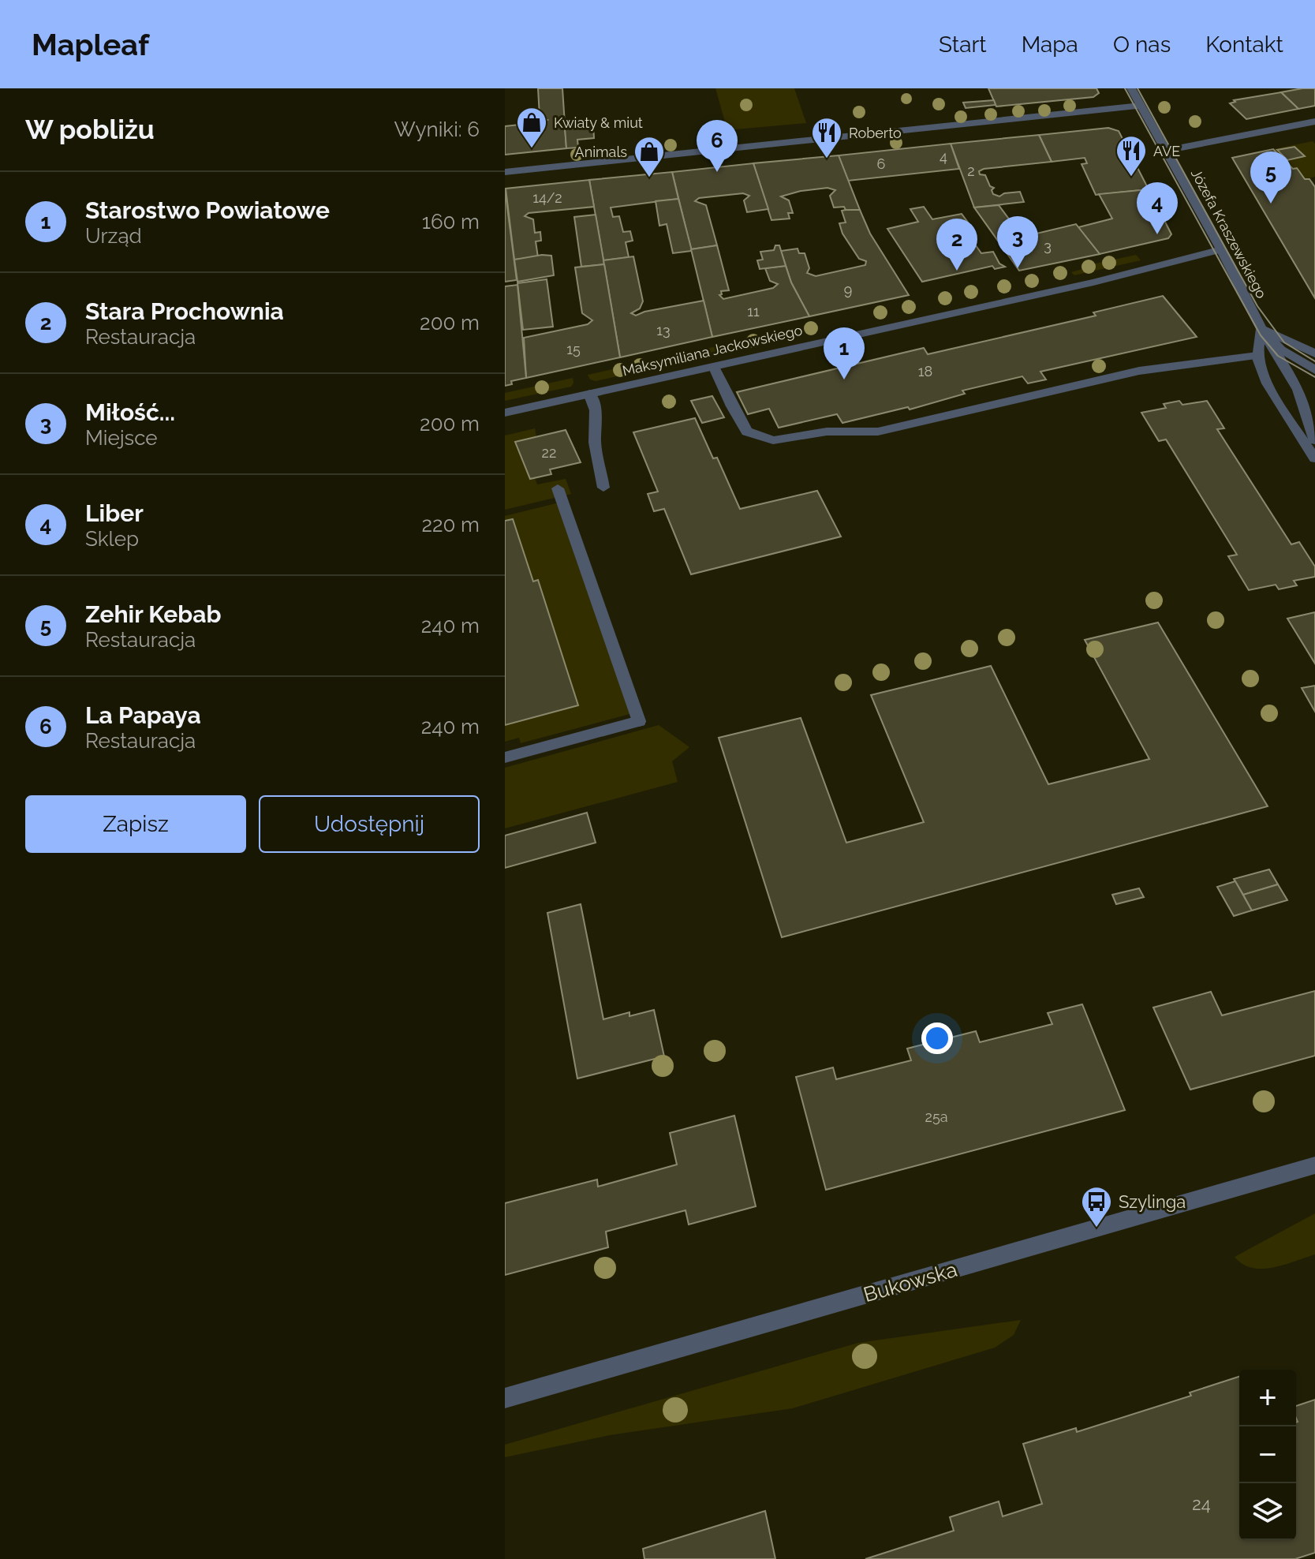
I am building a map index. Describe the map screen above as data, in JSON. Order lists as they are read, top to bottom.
{
  "streets": {
    "street": ["Józefa Kraszewskiego", "Maksymiliana Jackowskiego", "Bukowska"]
  },
  "crossings": [
    ["Józefa Kraszewskiego", "Maksymiliana Jackowskiego"]
  ],
  "places": {
    "shop": ["Kwiaty & miut", "Animals"],
    "restaurant": ["Roberto", "AVE"],
    "bus stop": ["Szylinga"]
  },
  "house_numbers": [
    "4",
    "6",
    "2",
    "14/2",
    "3",
    "9",
    "11",
    "13",
    "15",
    "18",
    "22",
    "25a",
    "24"
  ],
  "page": {
    "header": "Mapleaf",
    "nav": [
      "Start",
      "Mapa",
      "O nas",
      "Kontakt"
    ],
    "heading": ["W pobliżu", "Wyniki: 6"],
    "pins": [
      "6",
      "5",
      "4",
      "3",
      "2",
      "1"
    ],
    "list": [
      {
        "mark": "1",
        "name": "Starostwo Powiatowe",
        "note": "Urząd",
        "value": "160 m"
      },
      {
        "mark": "2",
        "name": "Stara Prochownia",
        "note": "Restauracja",
        "value": "200 m"
      },
      {
        "mark": "3",
        "name": "Miłość...",
        "note": "Miejsce",
        "value": "200 m"
      },
      {
        "mark": "4",
        "name": "Liber",
        "note": "Sklep",
        "value": "220 m"
      },
      {
        "mark": "5",
        "name": "Zehir Kebab",
        "note": "Restauracja",
        "value": "240 m"
      },
      {
        "mark": "6",
        "name": "La Papaya",
        "note": "Restauracja",
        "value": "240 m"
      }
    ],
    "buttons": ["Zapisz", "Udostępnij"],
    "map_buttons": ["+", "−"]
  }
}
